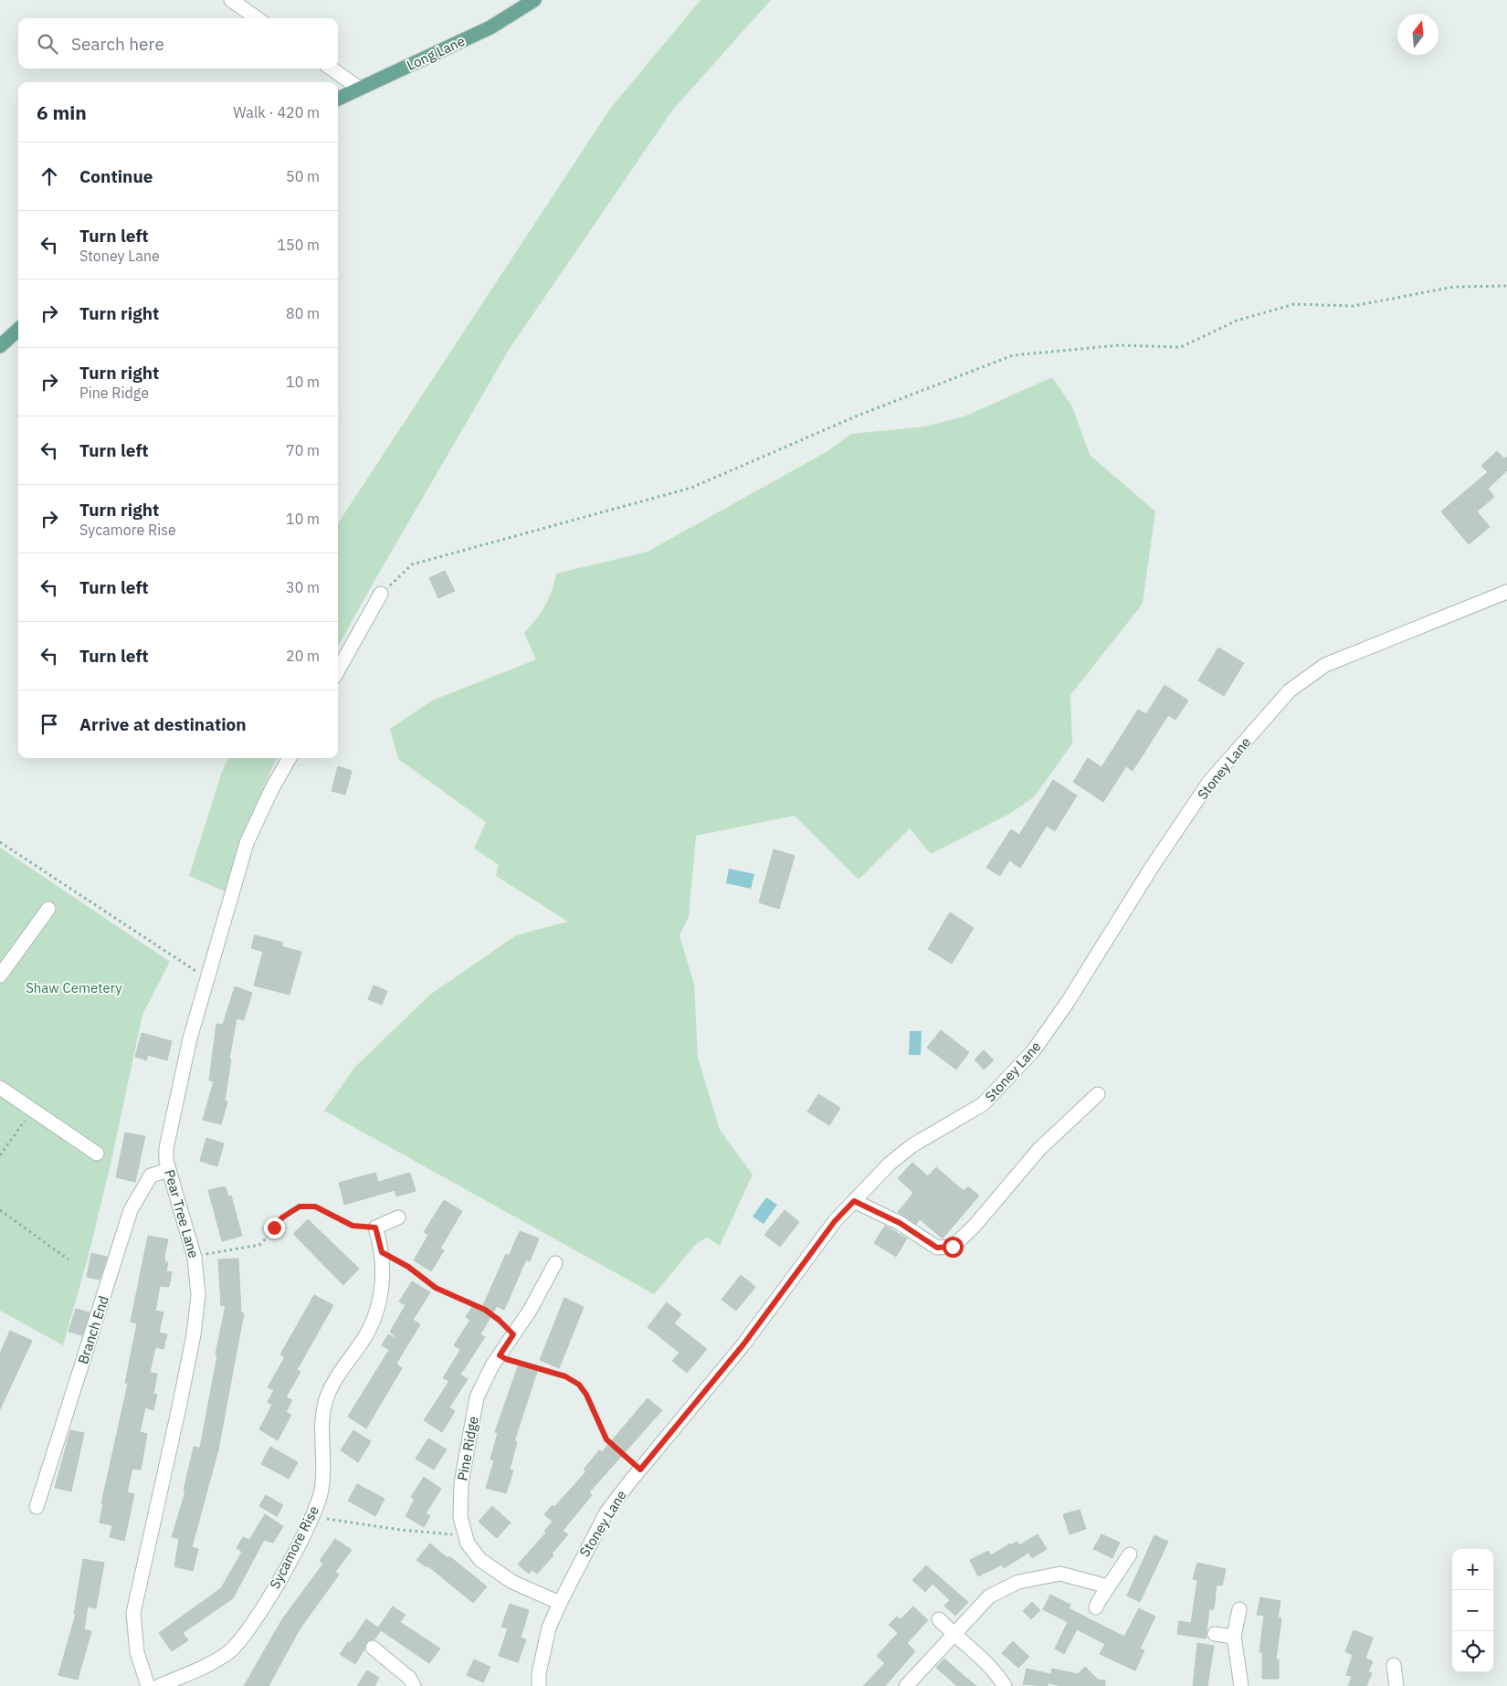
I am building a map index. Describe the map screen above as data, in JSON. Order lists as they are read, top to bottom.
{
  "streets": {
    "main road": ["Long Lane"],
    "street": [
      "Stoney Lane",
      "Pear Tree Lane",
      "Branch End",
      "Pine Ridge",
      "Sycamore Rise"
    ]
  },
  "crossings": [
    ["Stoney Lane", "Pine Ridge"],
    ["Pear Tree Lane", "Branch End"]
  ],
  "parks": ["Shaw Cemetery"],
  "north": "top",
  "page": {
    "search": "Search here",
    "heading": ["6 min", "Walk · 420 m"],
    "list": [
      ["Continue", "50 m"],
      ["Turn left", "Stoney Lane", "150 m"],
      ["Turn right", "80 m"],
      ["Turn right", "Pine Ridge", "10 m"],
      ["Turn left", "70 m"],
      ["Turn right", "Sycamore Rise", "10 m"],
      ["Turn left", "30 m"],
      ["Turn left", "20 m"],
      "Arrive at destination"
    ],
    "map_buttons": ["+", "−"]
  }
}
